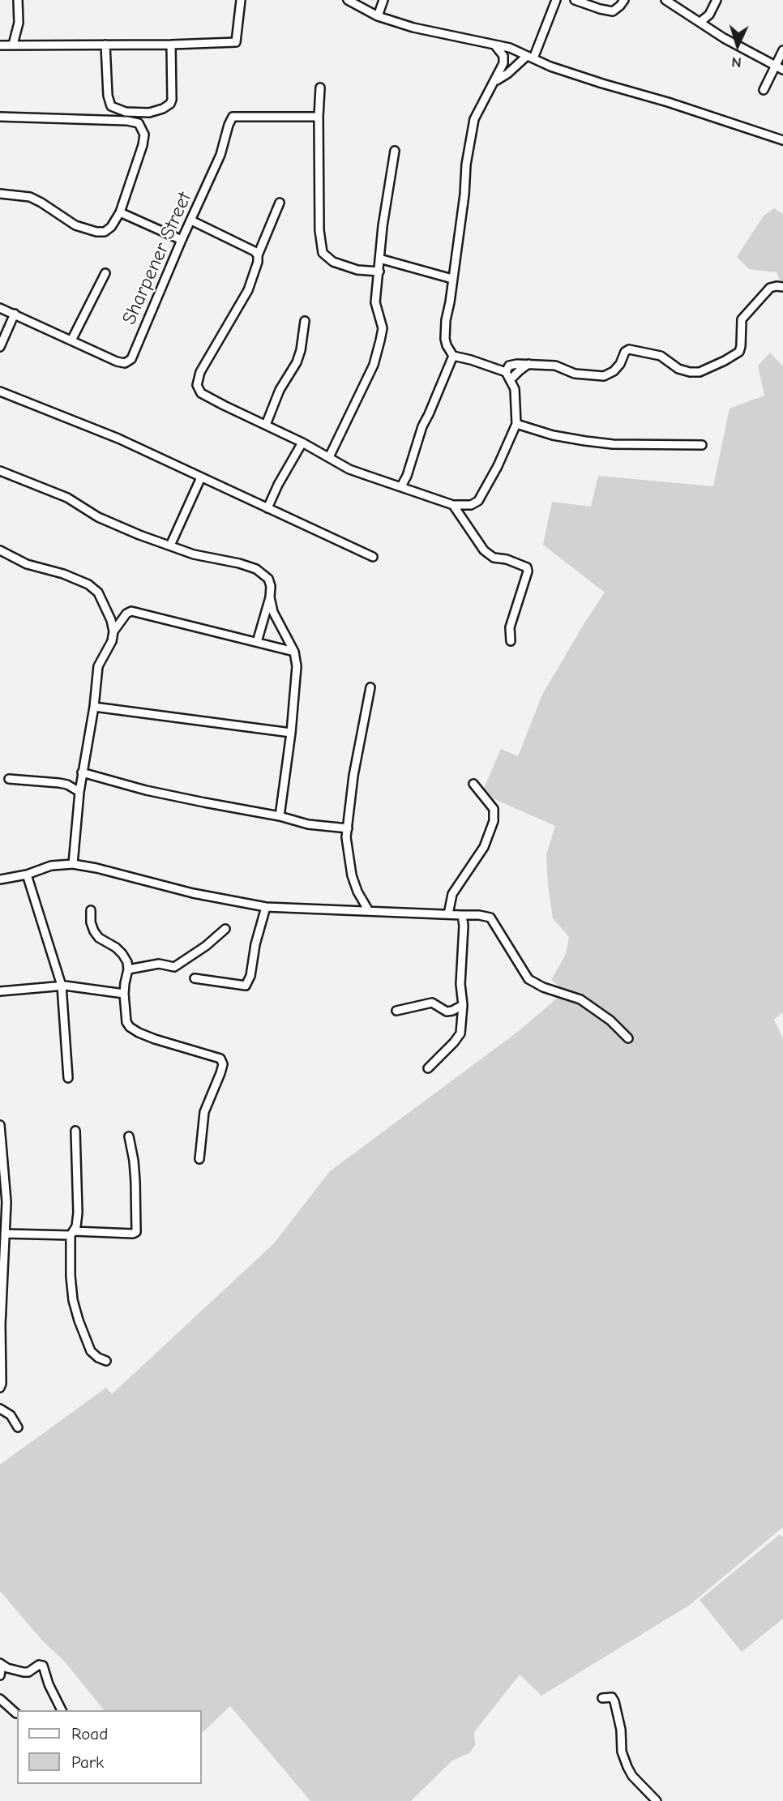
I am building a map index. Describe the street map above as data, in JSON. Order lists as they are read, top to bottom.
{
  "streets": {
    "street": ["Sharpener Street"]
  },
  "legend": ["Road", "Park"],
  "north": "bottom"
}
